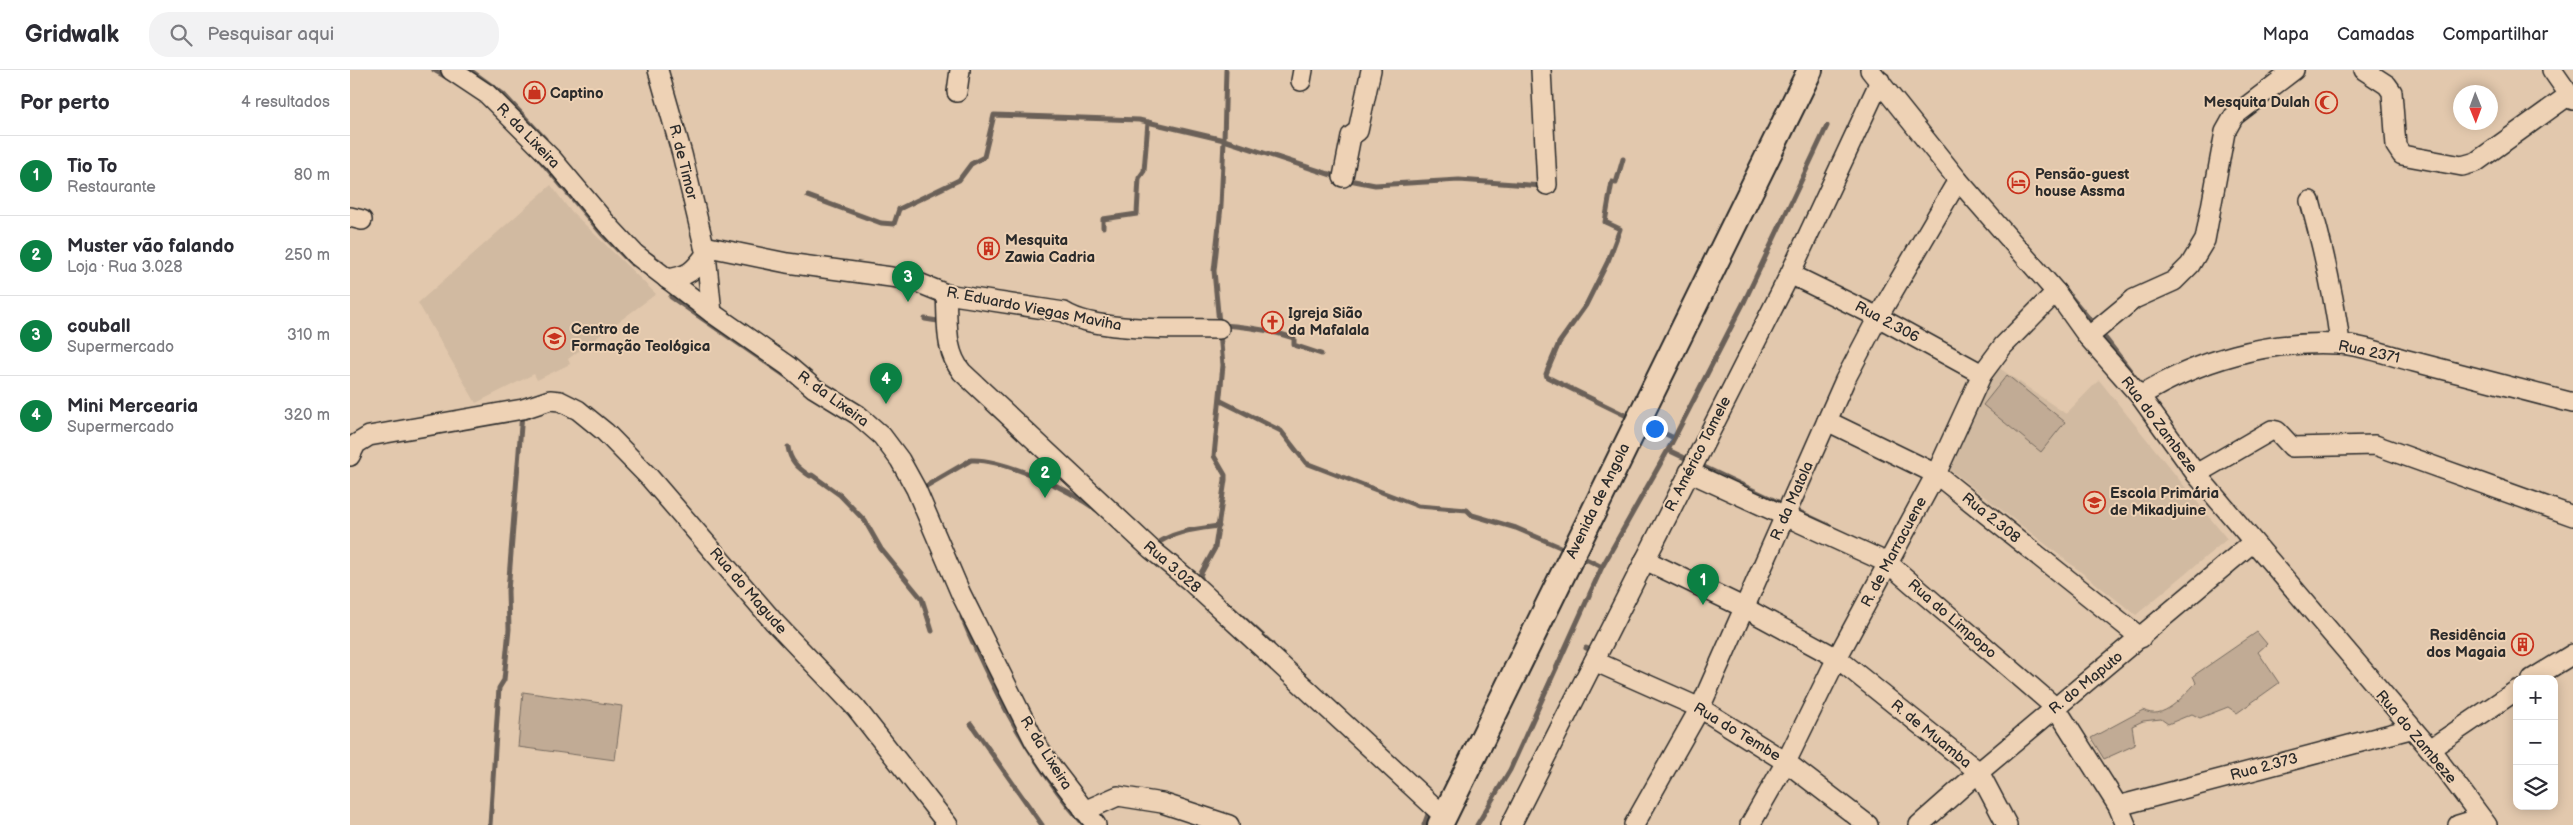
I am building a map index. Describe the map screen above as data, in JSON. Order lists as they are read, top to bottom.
{
  "streets": {
    "main road": ["Avenida de Angola"],
    "street": [
      "R. da Lixeira",
      "R. de Timor",
      "R. Eduardo Viegas Maviha",
      "Rua 2.306",
      "Rua 2371",
      "Rua do Zambeze",
      "R. Américo Tamele",
      "R. da Matola",
      "Rua 2.308",
      "R. de Marracuene",
      "Rua 3.028",
      "Rua do Magude",
      "Rua do Limpopo",
      "R. do Maputo",
      "Rua do Tembe",
      "R. de Muamba",
      "Rua 2.373"
    ]
  },
  "crossings": [
    ["R. da Lixeira", "R. de Timor"],
    ["R. de Timor", "R. Eduardo Viegas Maviha"],
    ["R. Eduardo Viegas Maviha", "Rua 3.028"],
    ["Rua 2.306", "R. Américo Tamele"],
    ["Rua 2.306", "R. da Matola"],
    ["Rua 2.306", "R. de Marracuene"],
    ["Rua 2371", "Rua do Zambeze"],
    ["Rua do Zambeze", "R. Américo Tamele"],
    ["Rua do Zambeze", "R. da Matola"],
    ["Rua do Zambeze", "R. de Marracuene"],
    ["Rua do Zambeze", "R. do Maputo"],
    ["Rua do Zambeze", "Rua 2.373"],
    ["R. Américo Tamele", "Rua do Limpopo"],
    ["R. Américo Tamele", "Rua do Tembe"],
    ["R. Américo Tamele", "R. de Muamba"],
    ["Avenida de Angola", "Rua 3.028"],
    ["R. da Matola", "Rua 2.308"],
    ["R. da Matola", "Rua do Limpopo"],
    ["R. da Matola", "Rua do Tembe"],
    ["R. da Matola", "R. de Muamba"],
    ["Rua 2.308", "R. de Marracuene"],
    ["Rua 2.308", "R. do Maputo"],
    ["R. de Marracuene", "Rua do Limpopo"],
    ["R. de Marracuene", "Rua do Tembe"],
    ["R. de Marracuene", "R. de Muamba"],
    ["Rua do Limpopo", "R. do Maputo"],
    ["Rua do Limpopo", "Rua 2.373"],
    ["R. do Maputo", "R. de Muamba"]
  ],
  "places": {
    "shop": ["Captino"],
    "mosque": ["Mesquita Dulah"],
    "hotel": ["Pensão-guest house Assma"],
    "building": ["Mesquita Zawia Cadria", "Residência dos Magaia"],
    "church": ["Igreja Sião da Mafalala"],
    "school or university": ["Centro de Formação Teológica", "Escola Primária de Mikadjuine"]
  },
  "north": "bottom",
  "page": {
    "header": "Gridwalk",
    "search": "Pesquisar aqui",
    "nav": ["Mapa", "Camadas", "Compartilhar"],
    "heading": ["Por perto", "4 resultados"],
    "list": [
      {
        "mark": "1",
        "name": "Tio To",
        "note": "Restaurante",
        "value": "80 m"
      },
      {
        "mark": "2",
        "name": "Muster vão falando",
        "note": "Loja · Rua 3.028",
        "value": "250 m"
      },
      {
        "mark": "3",
        "name": "couball",
        "note": "Supermercado",
        "value": "310 m"
      },
      {
        "mark": "4",
        "name": "Mini Mercearia",
        "note": "Supermercado",
        "value": "320 m"
      }
    ],
    "pins": [
      "3",
      "4",
      "2",
      "1"
    ],
    "map_buttons": ["+", "−"]
  }
}
